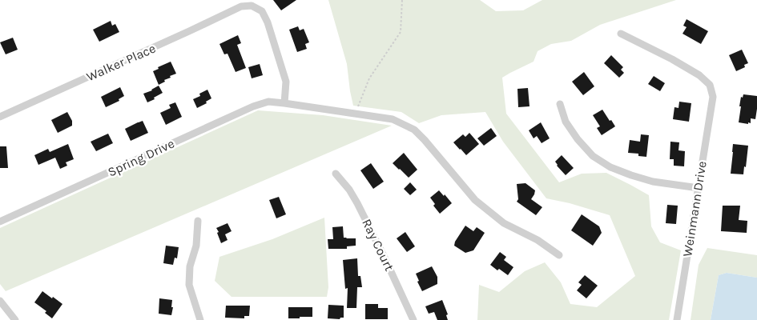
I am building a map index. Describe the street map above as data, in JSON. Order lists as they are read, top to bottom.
{
  "streets": {
    "street": [
      "Walker Place",
      "Spring Drive",
      "Weinmann Drive",
      "Ray Court"
    ]
  },
  "crossings": [
    ["Walker Place", "Spring Drive"]
  ]
}
